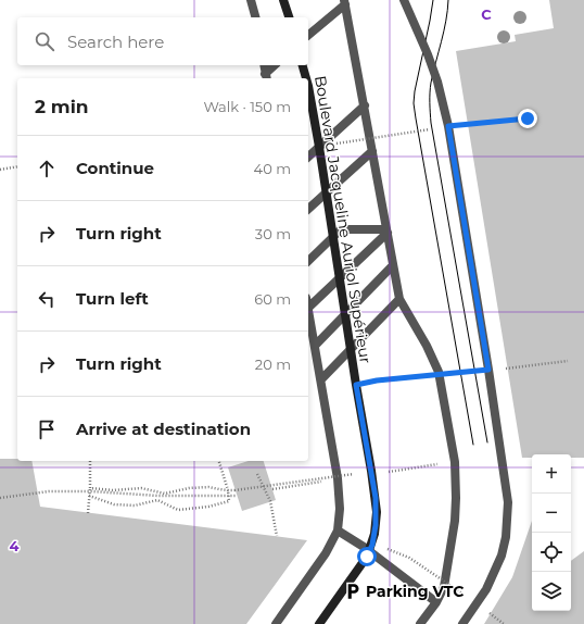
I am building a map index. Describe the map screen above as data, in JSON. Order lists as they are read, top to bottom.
{
  "streets": {
    "main road": ["Boulevard Jacqueline Auriol Supérieur"]
  },
  "places": {
    "parking": ["Parking VTC"]
  },
  "page": {
    "search": "Search here",
    "heading": ["2 min", "Walk · 150 m"],
    "list": [
      ["Continue", "40 m"],
      ["Turn right", "30 m"],
      ["Turn left", "60 m"],
      ["Turn right", "20 m"],
      "Arrive at destination"
    ],
    "map_buttons": ["+", "−"]
  },
  "grid": {
    "columns": ["C"],
    "rows": ["4"]
  }
}
